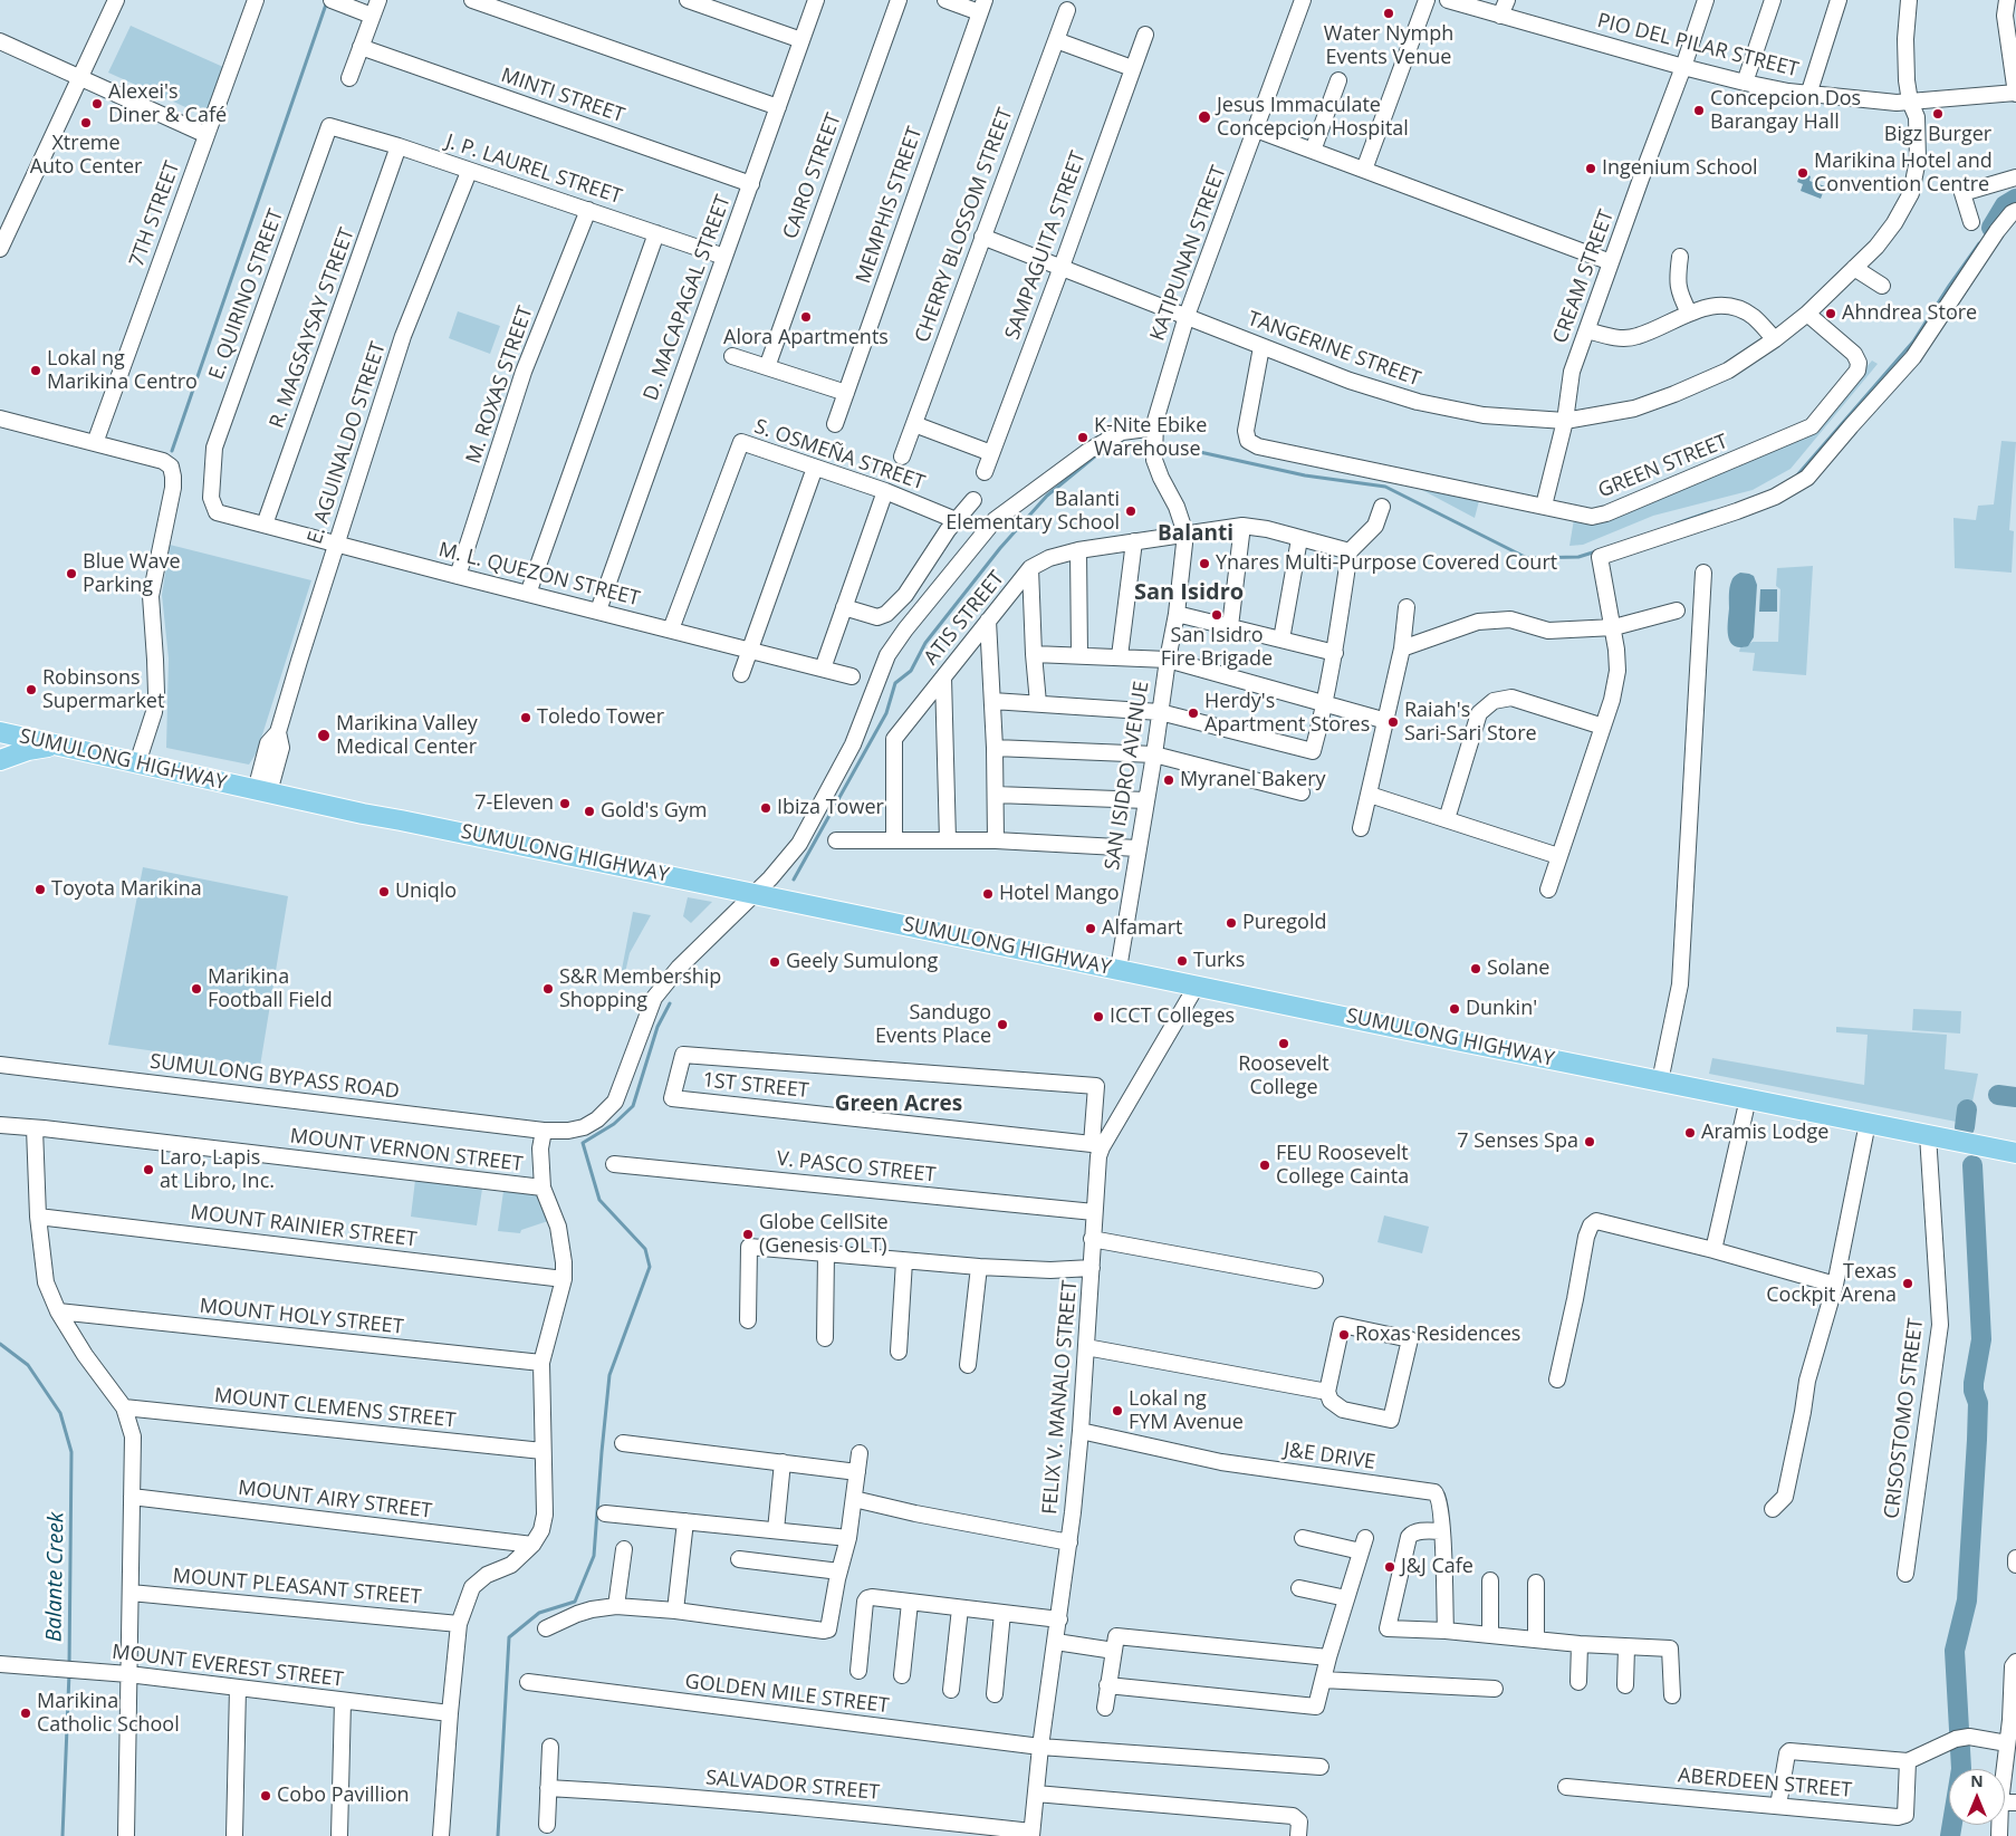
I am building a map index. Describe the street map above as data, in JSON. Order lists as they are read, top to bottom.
{
  "streets": {
    "main road": ["SUMULONG HIGHWAY"],
    "street": [
      "PIO DEL PILAR STREET",
      "MINTI STREET",
      "J. P. LAUREL STREET",
      "CAIRO STREET",
      "MEMPHIS STREET",
      "7TH STREET",
      "CHERRY BLOSSOM STREET",
      "SAMPAGUITA STREET",
      "KATIPUNAN STREET",
      "CREAM STREET",
      "E. QUIRINO STREET",
      "D. MACAPAGAL STREET",
      "R. MAGSAYSAY STREET",
      "TANGERINE STREET",
      "M. ROXAS STREET",
      "E. AGUINALDO STREET",
      "S. OSMEÑA STREET",
      "GREEN STREET",
      "M. L. QUEZON STREET",
      "ATIS STREET",
      "SAN ISIDRO AVENUE",
      "SUMULONG BYPASS ROAD",
      "1ST STREET",
      "MOUNT VERNON STREET",
      "V. PASCO STREET",
      "MOUNT RAINIER STREET",
      "MOUNT HOLY STREET",
      "FELIX V. MANALO STREET",
      "MOUNT CLEMENS STREET",
      "CRISOSTOMO STREET",
      "J&E DRIVE",
      "MOUNT AIRY STREET",
      "MOUNT PLEASANT STREET",
      "MOUNT EVEREST STREET",
      "GOLDEN MILE STREET",
      "ABERDEEN STREET",
      "SALVADOR STREET"
    ]
  },
  "crossings": [
    ["PIO DEL PILAR STREET", "CREAM STREET"],
    ["PIO DEL PILAR STREET", "TANGERINE STREET"],
    ["MINTI STREET", "D. MACAPAGAL STREET"],
    ["J. P. LAUREL STREET", "E. QUIRINO STREET"],
    ["J. P. LAUREL STREET", "D. MACAPAGAL STREET"],
    ["J. P. LAUREL STREET", "R. MAGSAYSAY STREET"],
    ["J. P. LAUREL STREET", "M. ROXAS STREET"],
    ["J. P. LAUREL STREET", "E. AGUINALDO STREET"],
    ["CHERRY BLOSSOM STREET", "TANGERINE STREET"],
    ["SAMPAGUITA STREET", "TANGERINE STREET"],
    ["KATIPUNAN STREET", "TANGERINE STREET"],
    ["KATIPUNAN STREET", "SAN ISIDRO AVENUE"],
    ["KATIPUNAN STREET", "SUMULONG BYPASS ROAD"],
    ["CREAM STREET", "TANGERINE STREET"],
    ["CREAM STREET", "GREEN STREET"],
    ["E. QUIRINO STREET", "M. L. QUEZON STREET"],
    ["D. MACAPAGAL STREET", "M. L. QUEZON STREET"],
    ["R. MAGSAYSAY STREET", "M. L. QUEZON STREET"],
    ["TANGERINE STREET", "GREEN STREET"],
    ["M. ROXAS STREET", "M. L. QUEZON STREET"],
    ["E. AGUINALDO STREET", "M. L. QUEZON STREET"],
    ["E. AGUINALDO STREET", "SUMULONG HIGHWAY"],
    ["S. OSMEÑA STREET", "M. L. QUEZON STREET"],
    ["ATIS STREET", "SAN ISIDRO AVENUE"],
    ["SUMULONG HIGHWAY", "SAN ISIDRO AVENUE"],
    ["SUMULONG HIGHWAY", "SUMULONG BYPASS ROAD"],
    ["SUMULONG HIGHWAY", "FELIX V. MANALO STREET"],
    ["SUMULONG HIGHWAY", "CRISOSTOMO STREET"],
    ["SAN ISIDRO AVENUE", "SUMULONG BYPASS ROAD"],
    ["1ST STREET", "FELIX V. MANALO STREET"],
    ["V. PASCO STREET", "FELIX V. MANALO STREET"],
    ["FELIX V. MANALO STREET", "J&E DRIVE"],
    ["FELIX V. MANALO STREET", "GOLDEN MILE STREET"],
    ["FELIX V. MANALO STREET", "SALVADOR STREET"]
  ],
  "districts": ["Balanti", "San Isidro", "Green Acres"],
  "water": ["Balante Creek"],
  "places": [
    "Water Nymph Events Venue",
    "Alexei's Diner & Café",
    "Concepcion Dos Barangay Hall",
    "Bigz Burger",
    "Jesus Immaculate Concepcion Hospital",
    "Xtreme Auto Center",
    "Ingenium School",
    "Marikina Hotel and Convention Centre",
    "Ahndrea Store",
    "Alora Apartments",
    "Lokal ng Marikina Centro",
    "K-Nite Ebike Warehouse",
    "Balanti Elementary School",
    "Ynares Multi-Purpose Covered Court",
    "Blue Wave Parking",
    "San Isidro Fire Brigade",
    "Robinsons Supermarket",
    "Herdy's Apartment Stores",
    "Toledo Tower",
    "Raiah's Sari-Sari Store",
    "Marikina Valley Medical Center",
    "Myranel Bakery",
    "7-Eleven",
    "Ibiza Tower",
    "Gold's Gym",
    "Toyota Marikina",
    "Uniqlo",
    "Hotel Mango",
    "Puregold",
    "Alfamart",
    "Turks",
    "Geely Sumulong",
    "Solane",
    "Marikina Football Field",
    "S&R Membership Shopping",
    "Dunkin'",
    "ICCT Colleges",
    "Sandugo Events Place",
    "Roosevelt College",
    "Aramis Lodge",
    "7 Senses Spa",
    "FEU Roosevelt College Cainta",
    "Laro, Lapis at Libro, Inc.",
    "Globe CellSite (Genesis OLT)",
    "Texas Cockpit Arena",
    "Roxas Residences",
    "Lokal ng FYM Avenue",
    "J&J Cafe",
    "Marikina Catholic School",
    "Cobo Pavillion"
  ],
  "north": "top"
}
